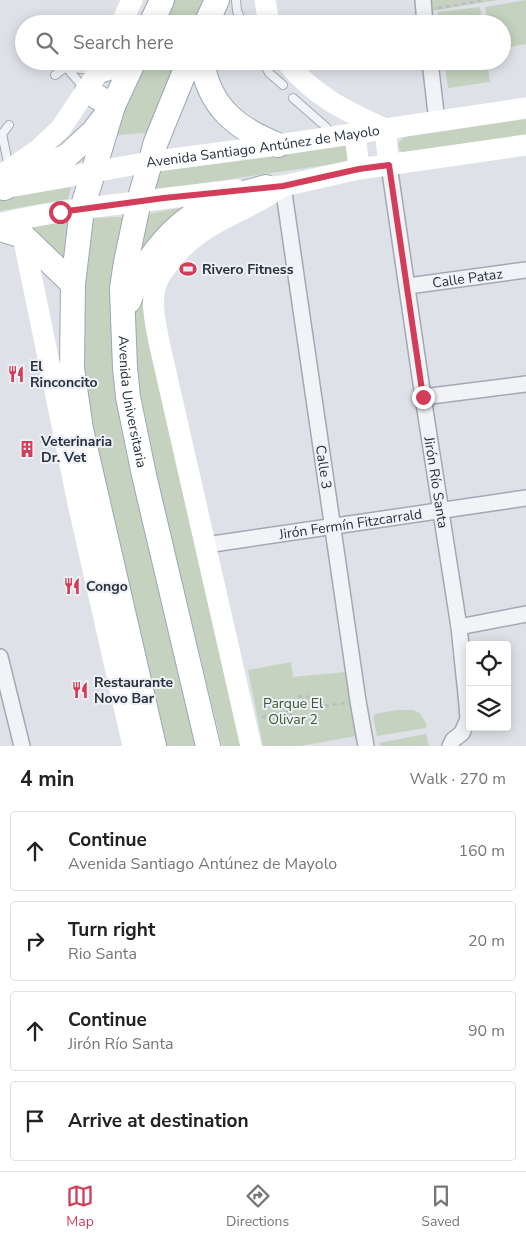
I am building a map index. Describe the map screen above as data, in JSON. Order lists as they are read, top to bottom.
{
  "streets": {
    "main road": ["Avenida Santiago Antúnez de Mayolo", "Avenida Universitaria"],
    "street": [
      "Calle Pataz",
      "Calle 3",
      "Jirón Río Santa",
      "Jirón Fermín Fitzcarrald"
    ]
  },
  "crossings": [
    ["Avenida Santiago Antúnez de Mayolo", "Avenida Universitaria"],
    ["Calle Pataz", "Jirón Río Santa"],
    ["Calle 3", "Jirón Fermín Fitzcarrald"],
    ["Jirón Río Santa", "Jirón Fermín Fitzcarrald"]
  ],
  "parks": ["Parque El Olivar 2"],
  "places": {
    "sports": ["Rivero Fitness"],
    "restaurant": ["El Rinconcito", "Congo", "Restaurante Novo Bar"],
    "building": ["Veterinaria Dr. Vet"]
  },
  "page": {
    "search": "Search here",
    "heading": ["4 min", "Walk · 270 m"],
    "list": [
      ["Continue", "Avenida Santiago Antúnez de Mayolo", "160 m"],
      ["Turn right", "Rio Santa", "20 m"],
      ["Continue", "Jirón Río Santa", "90 m"],
      "Arrive at destination"
    ],
    "nav": ["Map", "Directions", "Saved"]
  }
}
